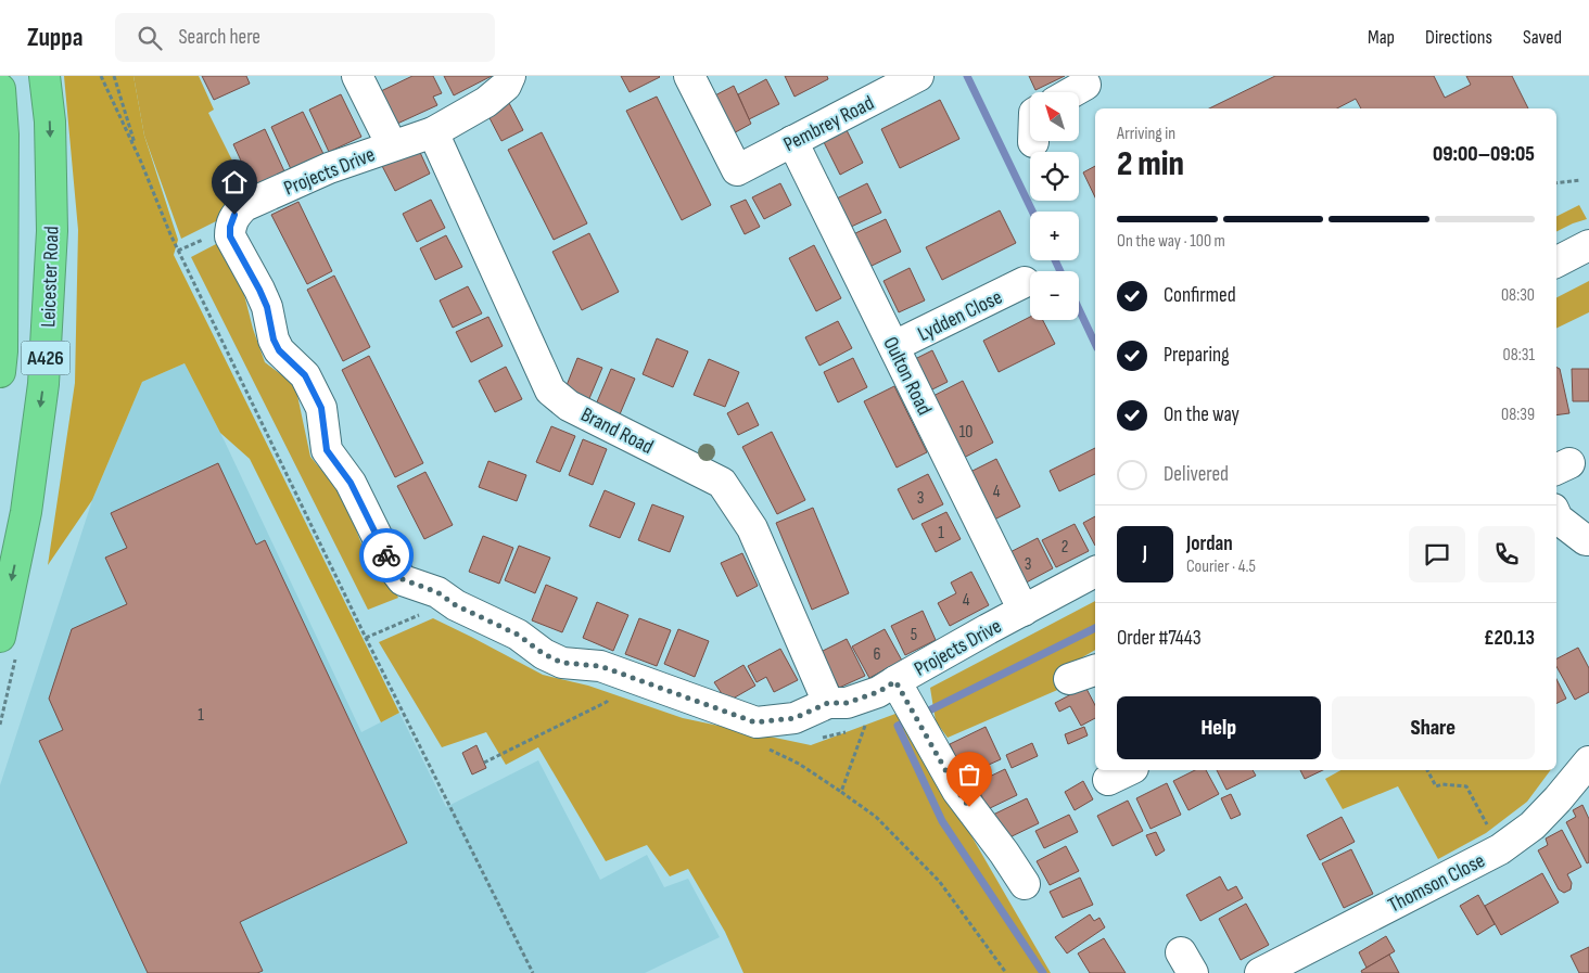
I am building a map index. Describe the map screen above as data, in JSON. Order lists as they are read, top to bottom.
{
  "streets": {
    "highway": ["Leicester Road", "A426"],
    "street": [
      "Pembrey Road",
      "Projects Drive",
      "Lydden Close",
      "Oulton Road",
      "Brand Road",
      "Thomson Close"
    ]
  },
  "crossings": [
    ["Pembrey Road", "Oulton Road"],
    ["Projects Drive", "Oulton Road"],
    ["Projects Drive", "Brand Road"],
    ["Lydden Close", "Oulton Road"]
  ],
  "house_numbers": [
    "10",
    "4",
    "3",
    "1",
    "2",
    "3",
    "4",
    "5",
    "6",
    "1"
  ],
  "north": "top left",
  "page": {
    "header": "Zuppa",
    "search": "Search here",
    "nav": ["Map", "Directions", "Saved"],
    "map_buttons": ["+", "−"],
    "heading": ["2 min", "Arriving in", "09:00–09:05"],
    "panel": [
      "Jordan",
      "Courier · 4.5",
      "Order #7443",
      "£20.13"
    ],
    "bar": "On the way · 100 m",
    "list": [
      ["Confirmed", "08:30"],
      ["Preparing", "08:31"],
      ["On the way", "08:39"],
      "Delivered"
    ],
    "round": "J",
    "buttons": ["Help", "Share"]
  }
}
